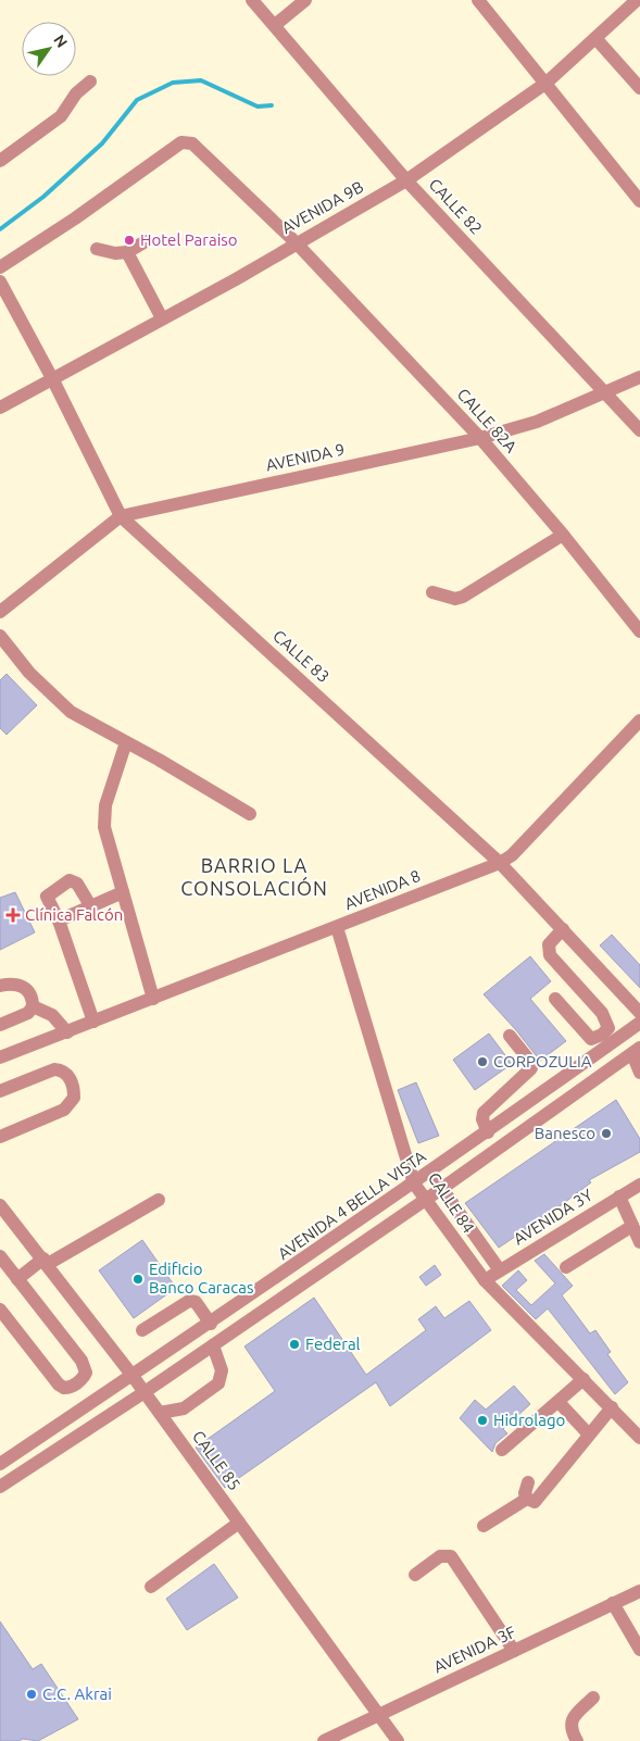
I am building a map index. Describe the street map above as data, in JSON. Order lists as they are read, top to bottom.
{
  "streets": {
    "street": [
      "CALLE 82",
      "AVENIDA 9B",
      "CALLE 82A",
      "AVENIDA 9",
      "CALLE 83",
      "AVENIDA 8",
      "CALLE 84",
      "AVENIDA 4 BELLA VISTA",
      "AVENIDA 3Y",
      "CALLE 85",
      "AVENIDA 3F"
    ]
  },
  "crossings": [
    ["CALLE 82", "AVENIDA 9B"],
    ["CALLE 82", "AVENIDA 9"],
    ["AVENIDA 9B", "CALLE 82A"],
    ["AVENIDA 9B", "CALLE 83"],
    ["CALLE 82A", "AVENIDA 9"],
    ["AVENIDA 9", "CALLE 83"],
    ["CALLE 83", "AVENIDA 8"],
    ["AVENIDA 8", "CALLE 84"],
    ["CALLE 84", "AVENIDA 4 BELLA VISTA"],
    ["CALLE 84", "AVENIDA 3Y"],
    ["AVENIDA 4 BELLA VISTA", "CALLE 85"],
    ["CALLE 85", "AVENIDA 3F"]
  ],
  "districts": ["BARRIO LA CONSOLACIÓN"],
  "places": {
    "other": [
      "Hotel Paraiso",
      "CORPOZULIA",
      "Banesco",
      "Edificio Banco Caracas",
      "Federal",
      "Hidrolago",
      "C.C. Akrai"
    ],
    "health": ["Clínica Falcón"]
  },
  "north": "top right"
}
